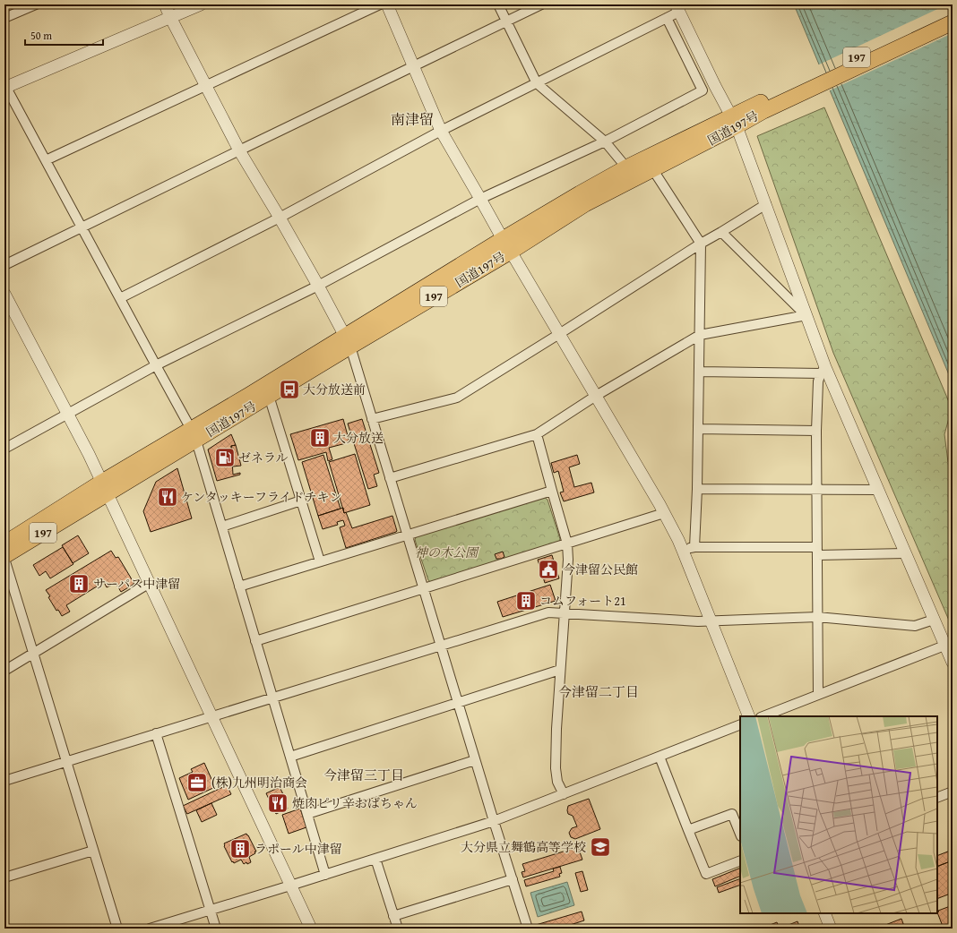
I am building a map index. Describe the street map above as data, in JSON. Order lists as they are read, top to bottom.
{
  "streets": {
    "highway": ["197", "国道197号"]
  },
  "districts": ["南津留", "今津留二丁目", "今津留三丁目"],
  "parks": ["神の木公園"],
  "places": {
    "bus stop": ["大分放送前"],
    "building": [
      "大分放送",
      "サーパス中津留",
      "コムフォート21",
      "ラポール中津留"
    ],
    "fuel station": ["ゼネラル"],
    "restaurant": ["ケンタッキーフライドチキン", "焼肉ピリ辛おばちゃん"],
    "public building": ["今津留公民館"],
    "office": ["(株)九州明治商会"],
    "school or university": ["大分県立舞鶴高等学校"]
  },
  "scale_bar": "50 m"
}
